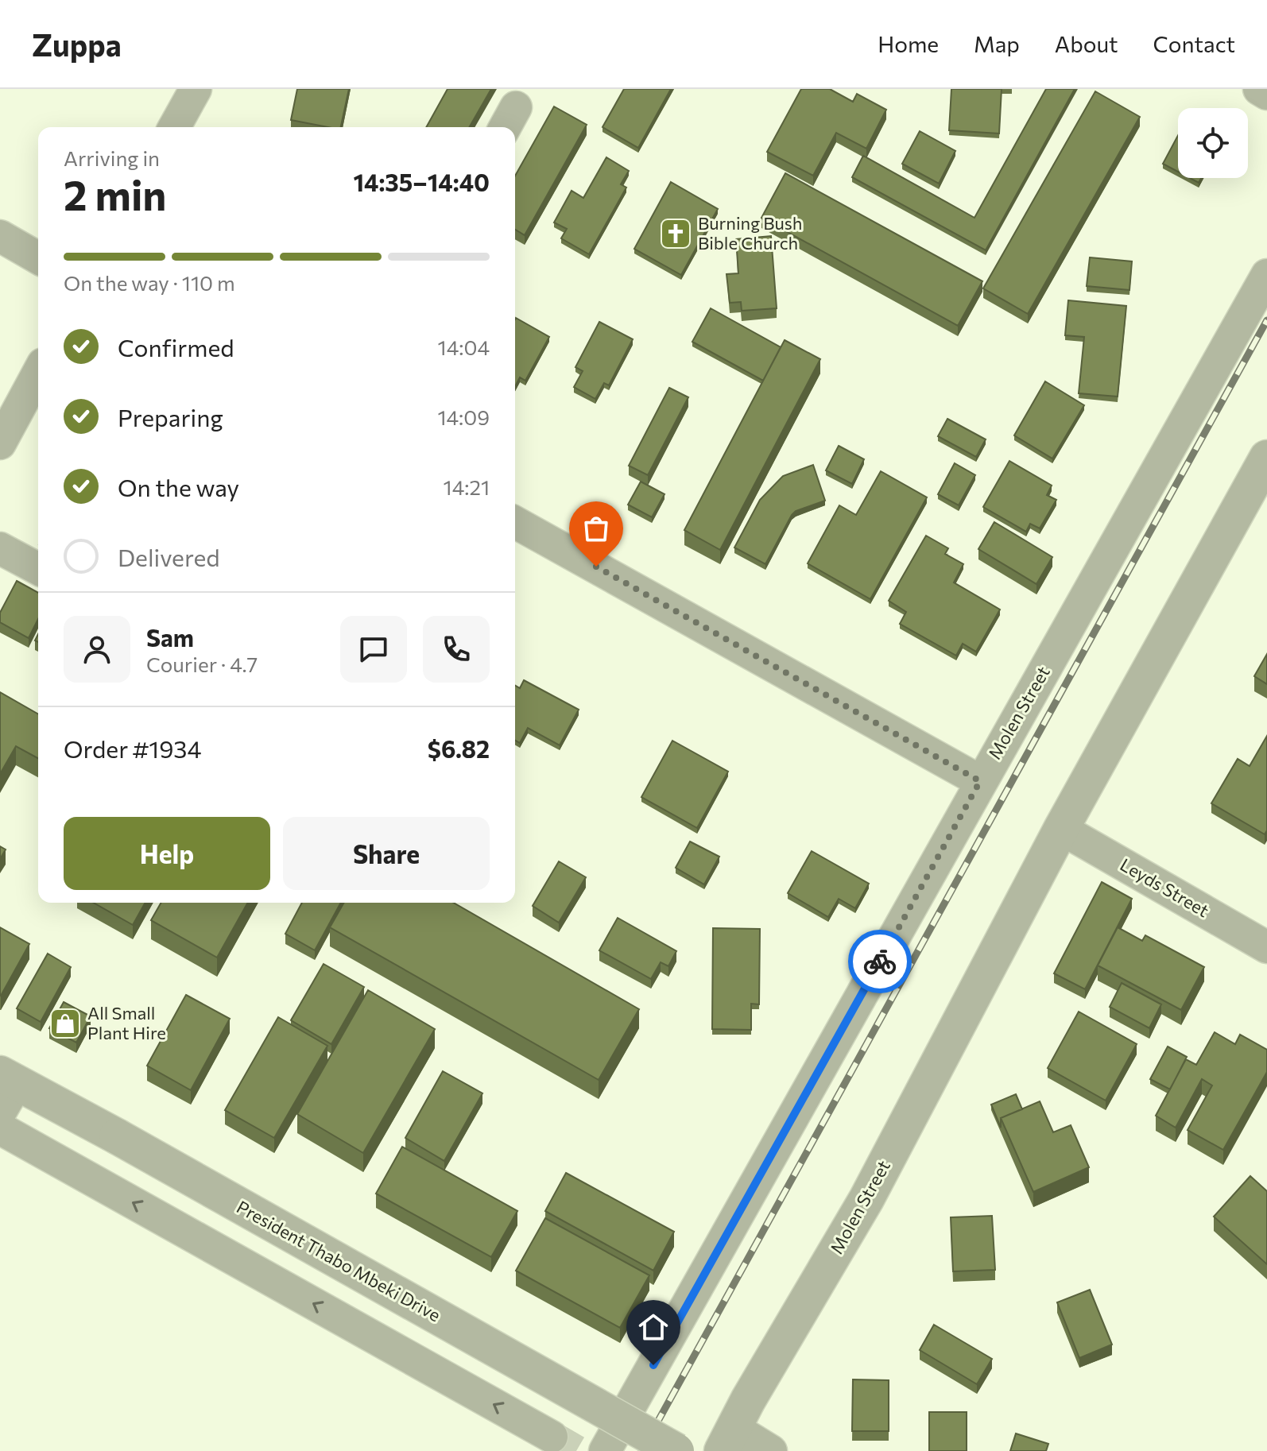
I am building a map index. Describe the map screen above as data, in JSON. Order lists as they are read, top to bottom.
{
  "streets": {
    "street": ["Molen Street", "Leyds Street", "President Thabo Mbeki Drive"]
  },
  "crossings": [
    ["Molen Street", "Leyds Street"]
  ],
  "places": {
    "church": ["Burning Bush Bible Church"],
    "shop": ["All Small Plant Hire"]
  },
  "page": {
    "header": "Zuppa",
    "nav": [
      "Home",
      "Map",
      "About",
      "Contact"
    ],
    "heading": ["2 min", "Arriving in", "14:35–14:40"],
    "panel": [
      "Sam",
      "Courier · 4.7",
      "Order #1934",
      "$6.82"
    ],
    "bar": "On the way · 110 m",
    "list": [
      ["Confirmed", "14:04"],
      ["Preparing", "14:09"],
      ["On the way", "14:21"],
      "Delivered"
    ],
    "buttons": ["Help", "Share"]
  }
}
